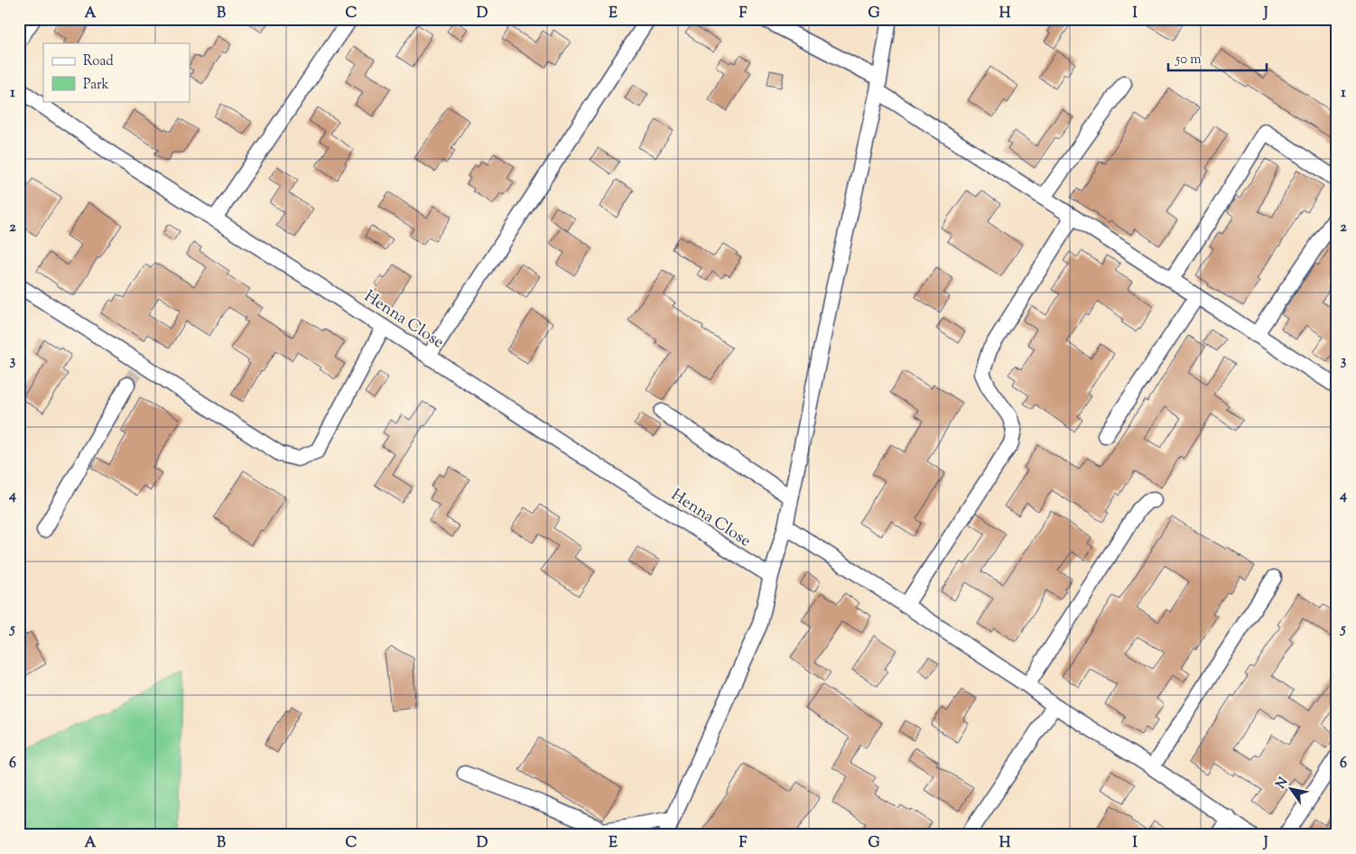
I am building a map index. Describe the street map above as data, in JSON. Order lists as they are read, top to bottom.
{
  "streets": {
    "street": ["Henna Close"]
  },
  "legend": ["Road", "Park"],
  "scale_bar": "50 m",
  "north": "top left",
  "grid": {
    "columns": [
      "A",
      "B",
      "C",
      "D",
      "E",
      "F",
      "G",
      "H",
      "I",
      "J"
    ],
    "rows": [
      "1",
      "2",
      "3",
      "4",
      "5",
      "6"
    ]
  }
}
